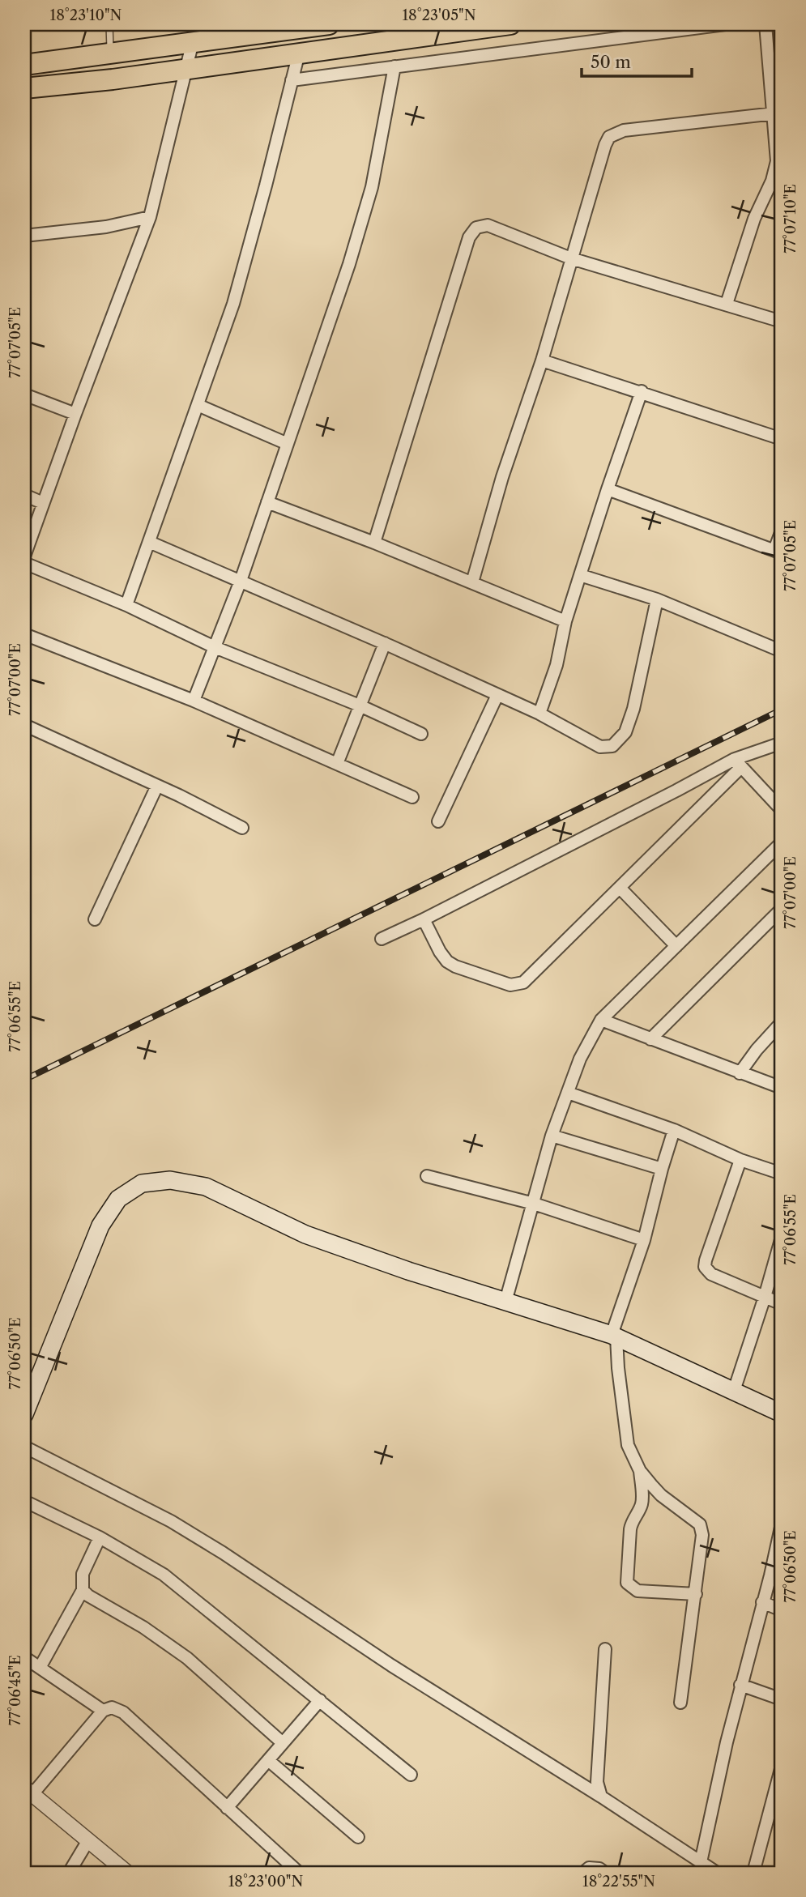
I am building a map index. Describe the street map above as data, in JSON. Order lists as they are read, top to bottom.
{
  "scale_bar": "50 m",
  "coordinates": [
    "18°23'10\"N",
    "18°23'05\"N",
    "77°07'10\"E",
    "77°07'05\"E",
    "77°07'00\"E",
    "77°06'55\"E",
    "77°06'50\"E",
    "77°06'45\"E",
    "18°23'00\"N",
    "18°22'55\"N"
  ]
}
